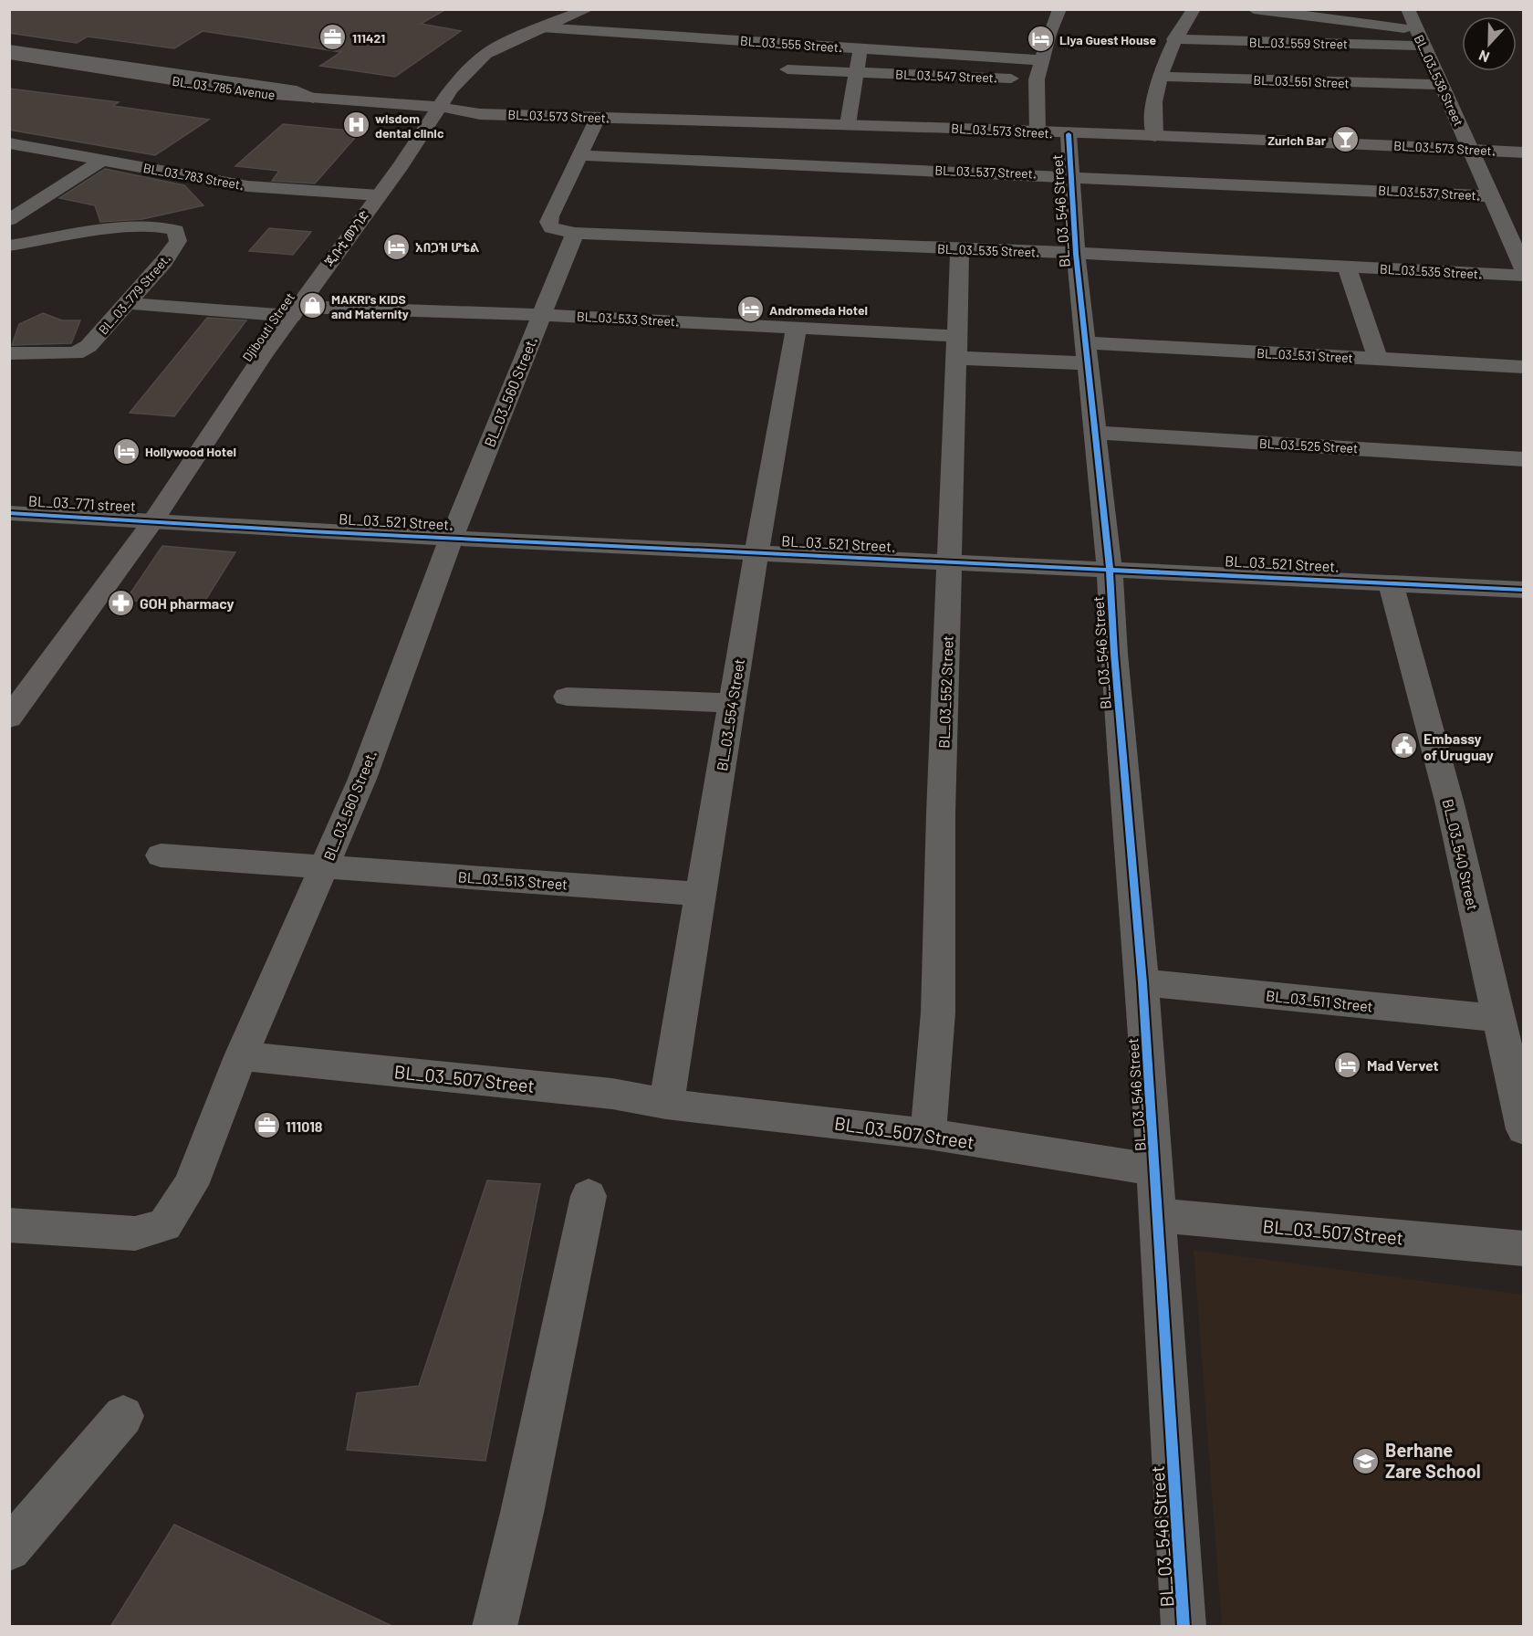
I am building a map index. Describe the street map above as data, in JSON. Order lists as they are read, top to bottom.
{
  "streets": {
    "main road": ["BL_03_785 Avenue", "BL_03_573 Street.", "Djibouti Street"],
    "street": [
      "BL_03_559 Street",
      "BL_03_555 Street.",
      "BL_03_547 Street.",
      "BL_03_538 Street",
      "BL_03_551 Street",
      "BL_03_537 Street.",
      "BL_03_783 Street.",
      "BL_03_546 Street",
      "BL_03_535 Street.",
      "BL_03_779 Street.",
      "BL_03_533 Street.",
      "BL_03_531 Street",
      "BL_03_560 Street.",
      "BL_03_525 Street",
      "BL_03_771 street",
      "BL_03_521 Street.",
      "BL_03_552 Street",
      "BL_03_554 Street",
      "BL_03_540 Street",
      "BL_03_513 Street",
      "BL_03_511 Street",
      "BL_03_507 Street"
    ]
  },
  "crossings": [
    ["BL_03_559 Street", "BL_03_538 Street"],
    ["BL_03_538 Street", "BL_03_551 Street"],
    ["BL_03_538 Street", "BL_03_573 Street."],
    ["BL_03_538 Street", "BL_03_537 Street."],
    ["BL_03_785 Avenue", "BL_03_573 Street."],
    ["BL_03_573 Street.", "BL_03_546 Street"],
    ["BL_03_573 Street.", "Djibouti Street"],
    ["BL_03_537 Street.", "BL_03_546 Street"],
    ["BL_03_537 Street.", "BL_03_535 Street."],
    ["BL_03_783 Street.", "Djibouti Street"],
    ["BL_03_546 Street", "BL_03_535 Street."],
    ["BL_03_546 Street", "BL_03_531 Street"],
    ["BL_03_546 Street", "BL_03_525 Street"],
    ["BL_03_546 Street", "BL_03_521 Street."],
    ["BL_03_546 Street", "BL_03_511 Street"],
    ["BL_03_546 Street", "BL_03_507 Street"],
    ["BL_03_535 Street.", "BL_03_560 Street."],
    ["BL_03_535 Street.", "BL_03_552 Street"],
    ["BL_03_779 Street.", "BL_03_533 Street."],
    ["BL_03_533 Street.", "Djibouti Street"],
    ["BL_03_533 Street.", "BL_03_531 Street"],
    ["BL_03_533 Street.", "BL_03_560 Street."],
    ["BL_03_533 Street.", "BL_03_552 Street"],
    ["BL_03_533 Street.", "BL_03_554 Street"],
    ["Djibouti Street", "BL_03_771 street"],
    ["Djibouti Street", "BL_03_521 Street."],
    ["BL_03_531 Street", "BL_03_552 Street"],
    ["BL_03_560 Street.", "BL_03_521 Street."],
    ["BL_03_560 Street.", "BL_03_513 Street"],
    ["BL_03_560 Street.", "BL_03_507 Street"],
    ["BL_03_771 street", "BL_03_521 Street."],
    ["BL_03_521 Street.", "BL_03_552 Street"],
    ["BL_03_521 Street.", "BL_03_554 Street"],
    ["BL_03_521 Street.", "BL_03_540 Street"],
    ["BL_03_552 Street", "BL_03_507 Street"],
    ["BL_03_554 Street", "BL_03_513 Street"],
    ["BL_03_554 Street", "BL_03_507 Street"],
    ["BL_03_540 Street", "BL_03_511 Street"]
  ],
  "places": {
    "office": ["111421", "111018"],
    "hotel": [
      "Liya Guest House",
      "አበጋዝ ሆቴል",
      "Andromeda Hotel",
      "Hollywood Hotel",
      "Mad Vervet"
    ],
    "hospital": ["wisdom dental clinic"],
    "bar": ["Zurich Bar"],
    "shop": ["MAKRI's KIDS and Maternity"],
    "pharmacy": ["GOH pharmacy"],
    "public building": ["Embassy of Uruguay"],
    "school or university": ["Berhane Zare School"]
  },
  "north": "bottom"
}
